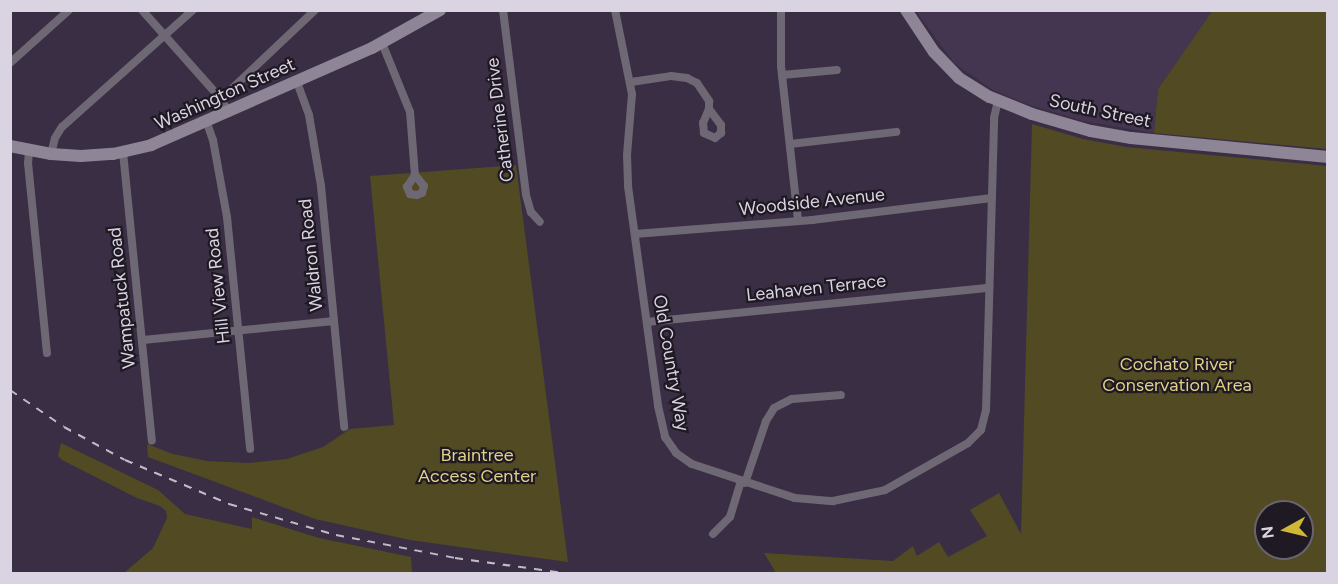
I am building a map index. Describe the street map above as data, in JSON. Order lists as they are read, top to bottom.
{
  "streets": {
    "main road": ["Washington Street", "South Street"],
    "street": [
      "Catherine Drive",
      "Woodside Avenue",
      "Waldron Road",
      "Hill View Road",
      "Leahaven Terrace",
      "Wampatuck Road",
      "Old Country Way"
    ]
  },
  "crossings": [
    ["Washington Street", "Waldron Road"],
    ["Washington Street", "Hill View Road"],
    ["Washington Street", "Wampatuck Road"],
    ["South Street", "Old Country Way"],
    ["Woodside Avenue", "Old Country Way"],
    ["Leahaven Terrace", "Old Country Way"]
  ],
  "parks": ["Cochato River Conservation Area", "Braintree Access Center"],
  "north": "left"
}
